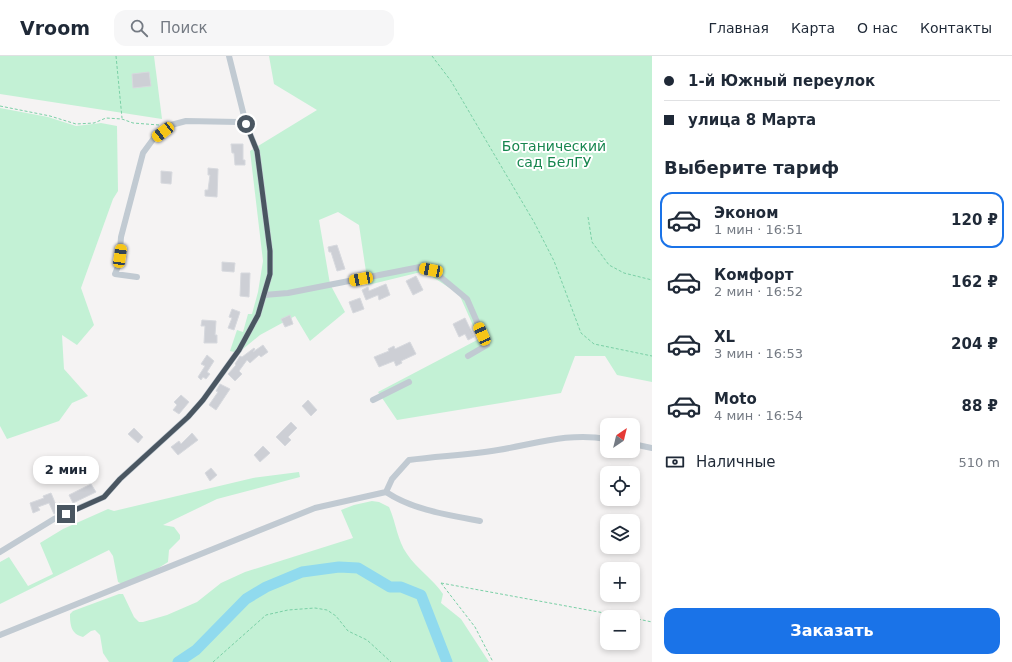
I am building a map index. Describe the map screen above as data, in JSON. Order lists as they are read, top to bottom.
{
  "parks": ["Ботанический сад БелГУ"],
  "north": "top right",
  "page": {
    "header": "Vroom",
    "search": "Поиск",
    "nav": [
      "Главная",
      "Карта",
      "О нас",
      "Контакты"
    ],
    "banner": ["1-й Южный переулок", "улица 8 Марта"],
    "heading": "Выберите тариф",
    "list": [
      {
        "name": "Эконом",
        "note": "1 мин · 16:51",
        "value": "120 ₽"
      },
      {
        "name": "Комфорт",
        "note": "2 мин · 16:52",
        "value": "162 ₽"
      },
      {
        "name": "XL",
        "note": "3 мин · 16:53",
        "value": "204 ₽"
      },
      {
        "name": "Moto",
        "note": "4 мин · 16:54",
        "value": "88 ₽"
      }
    ],
    "map_buttons": ["+", "−"],
    "pay": ["Наличные", "510 m"],
    "bubble": "2 мин",
    "buttons": "Заказать"
  }
}
